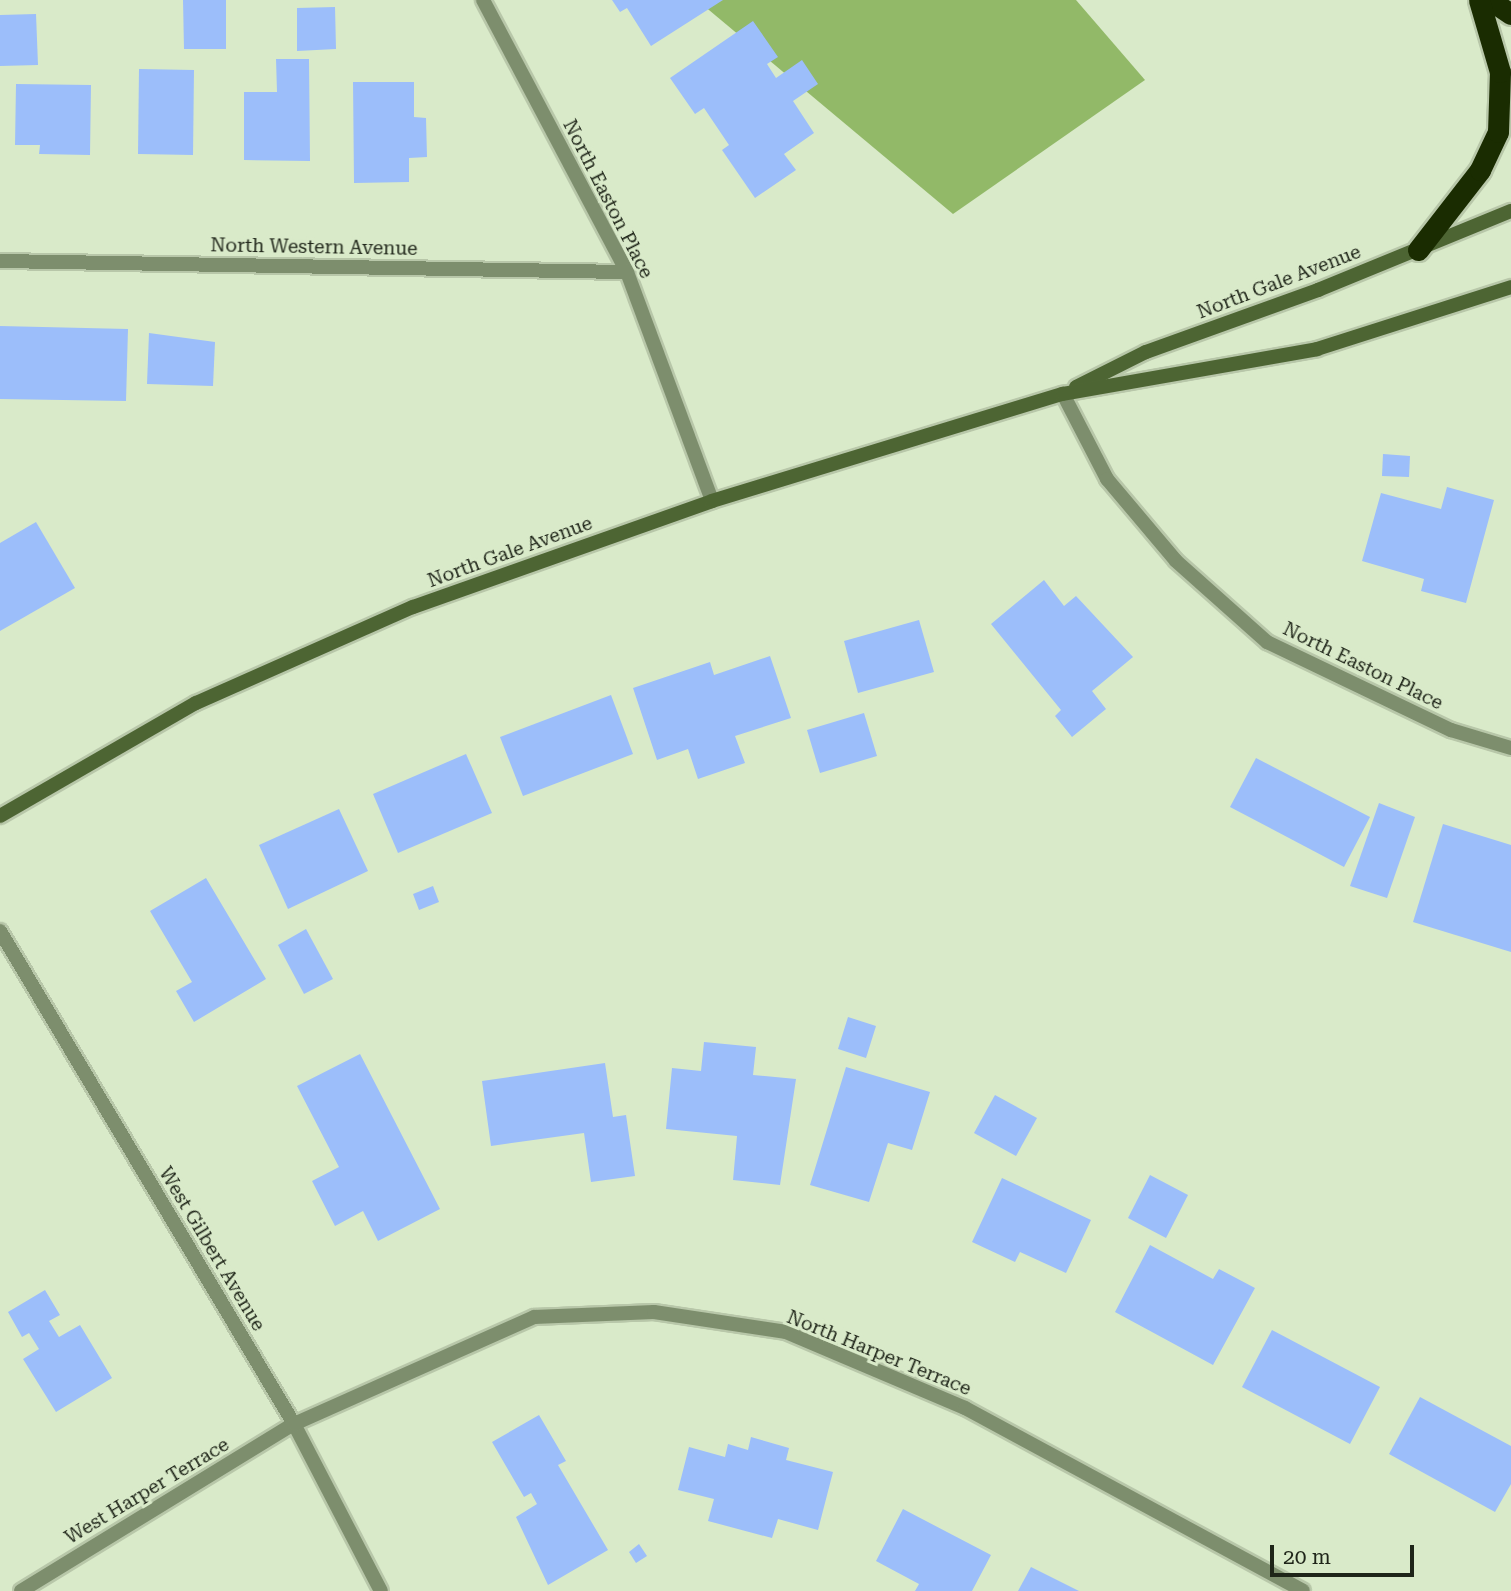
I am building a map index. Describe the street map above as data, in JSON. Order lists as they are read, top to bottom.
{
  "streets": {
    "main road": ["North Gale Avenue"],
    "street": [
      "North Easton Place",
      "North Western Avenue",
      "West Gilbert Avenue",
      "North Harper Terrace",
      "West Harper Terrace"
    ]
  },
  "crossings": [
    ["North Easton Place", "North Western Avenue"],
    ["North Easton Place", "North Gale Avenue"],
    ["West Gilbert Avenue", "North Harper Terrace"],
    ["West Gilbert Avenue", "West Harper Terrace"],
    ["North Harper Terrace", "West Harper Terrace"]
  ],
  "scale_bar": "20 m"
}
